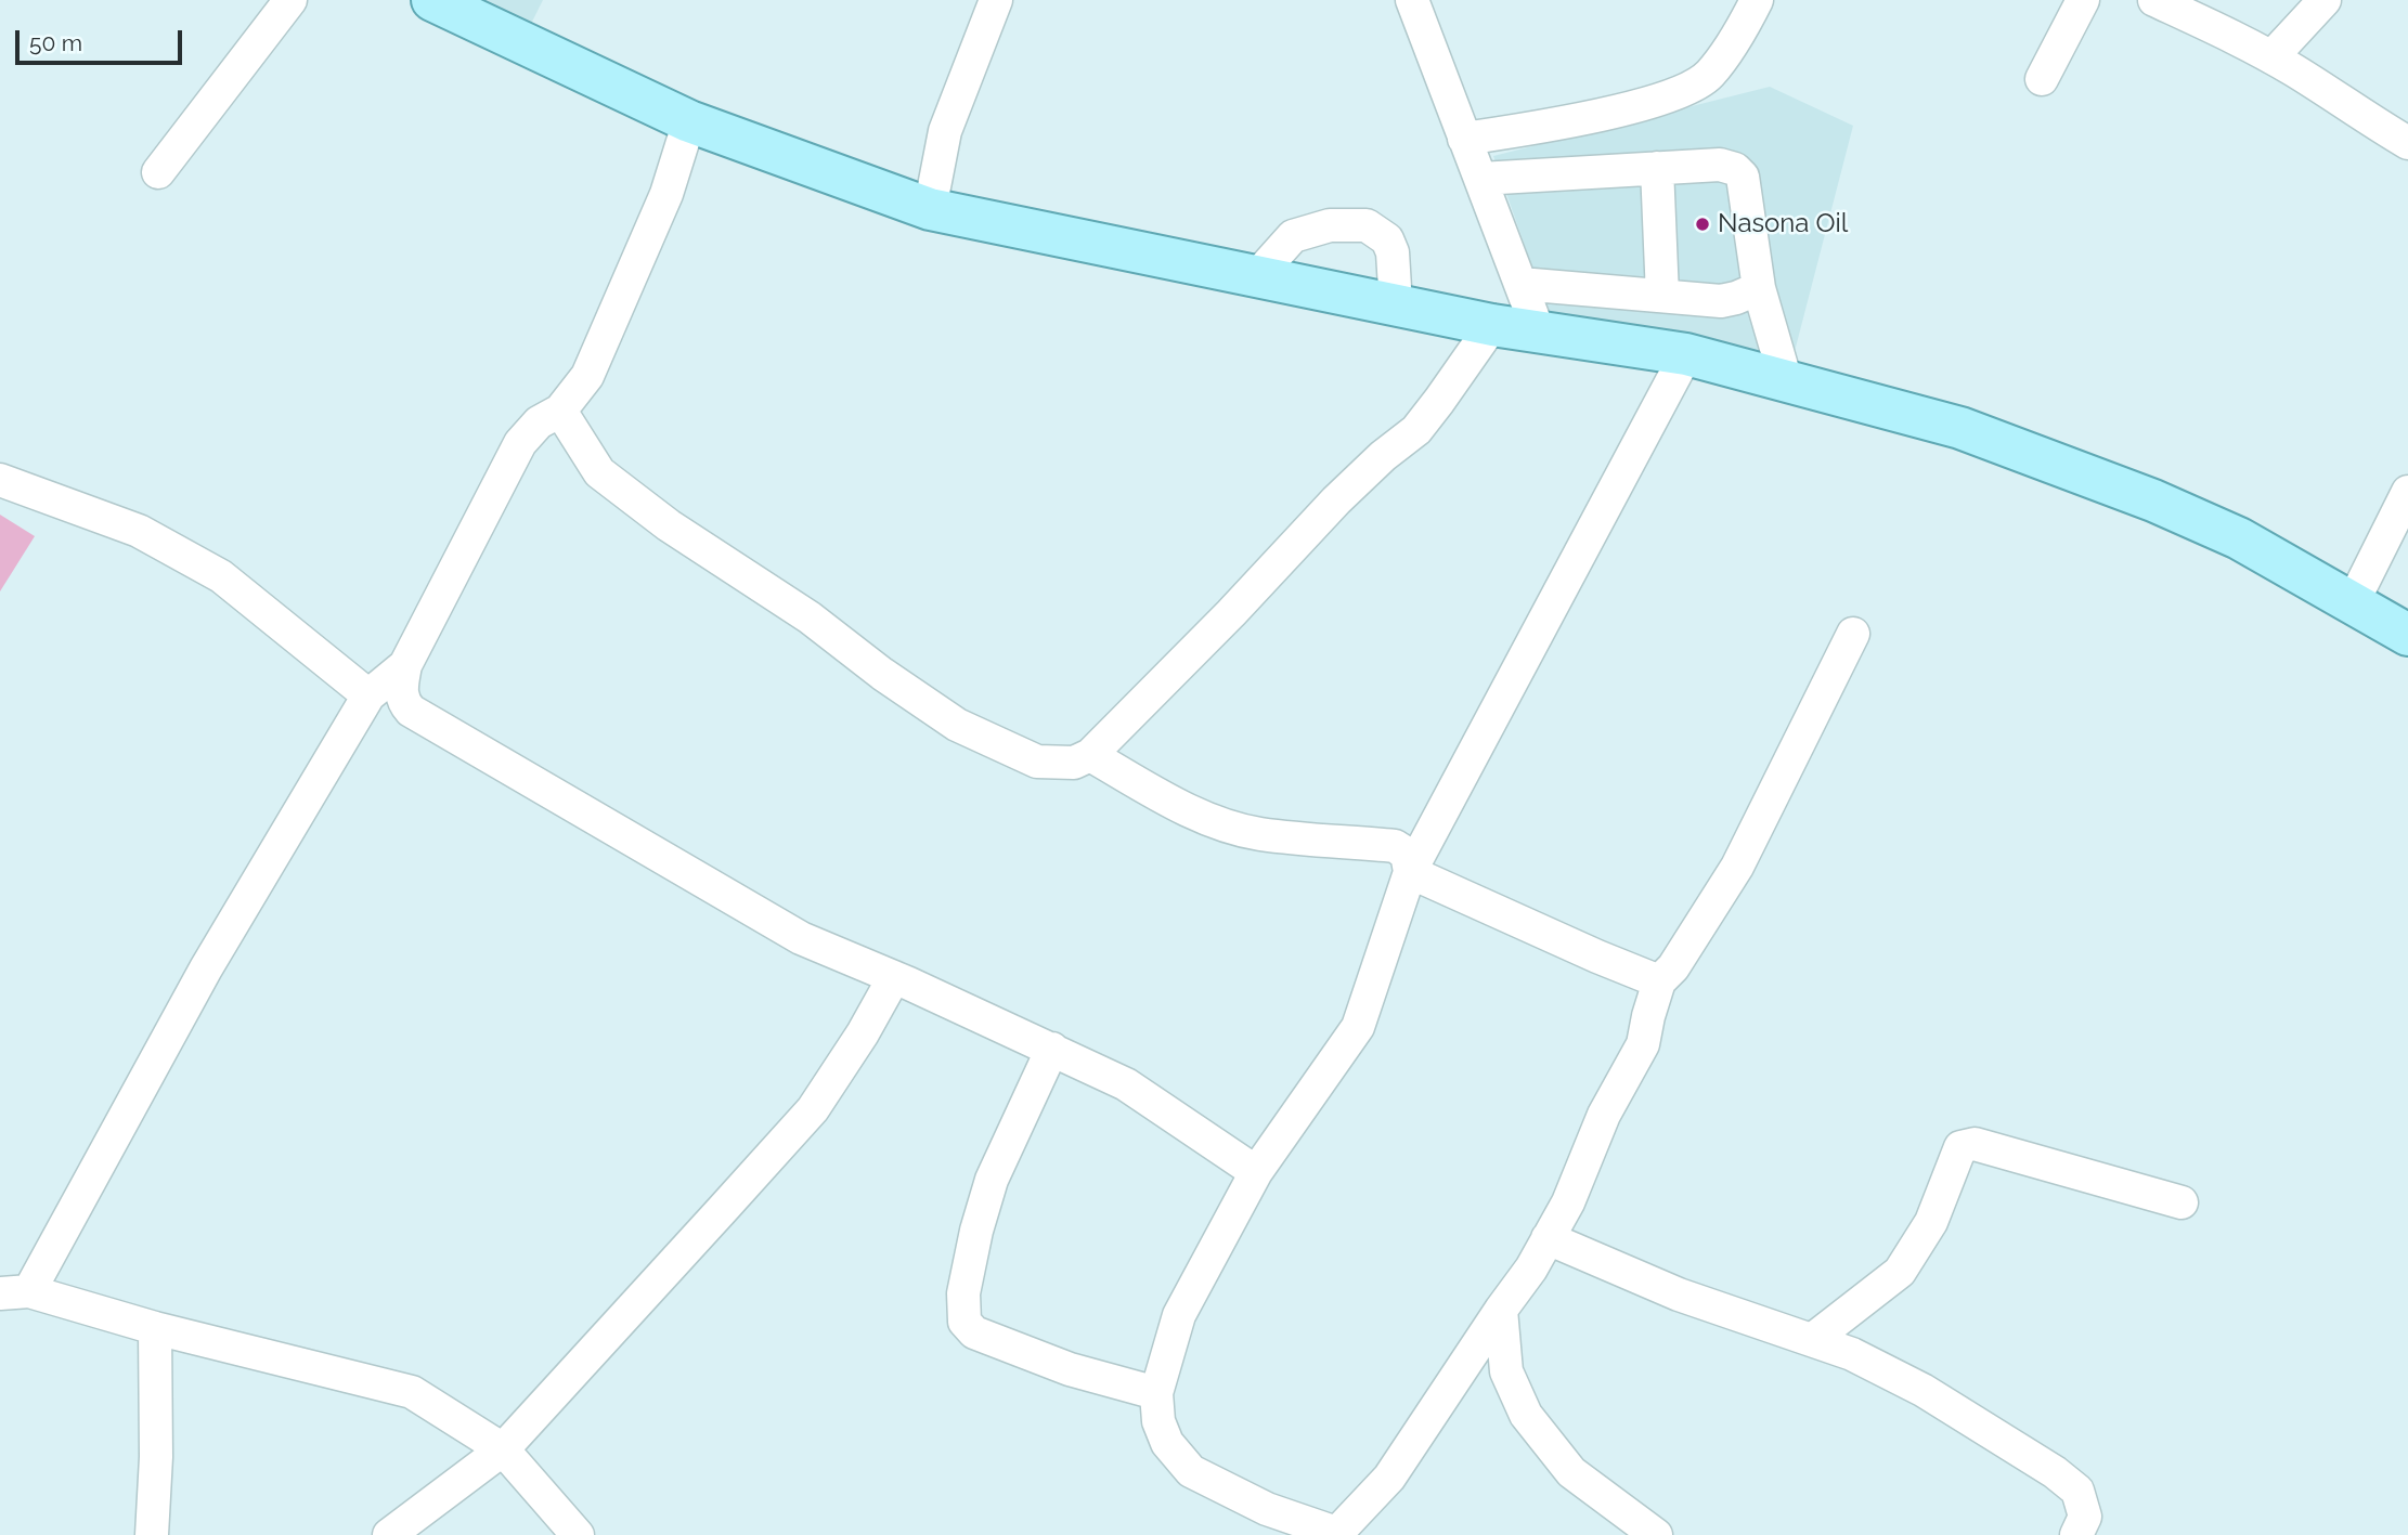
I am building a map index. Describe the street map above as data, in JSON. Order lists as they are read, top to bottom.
{
  "places": ["Nasona Oil"],
  "scale_bar": "50 m"
}
